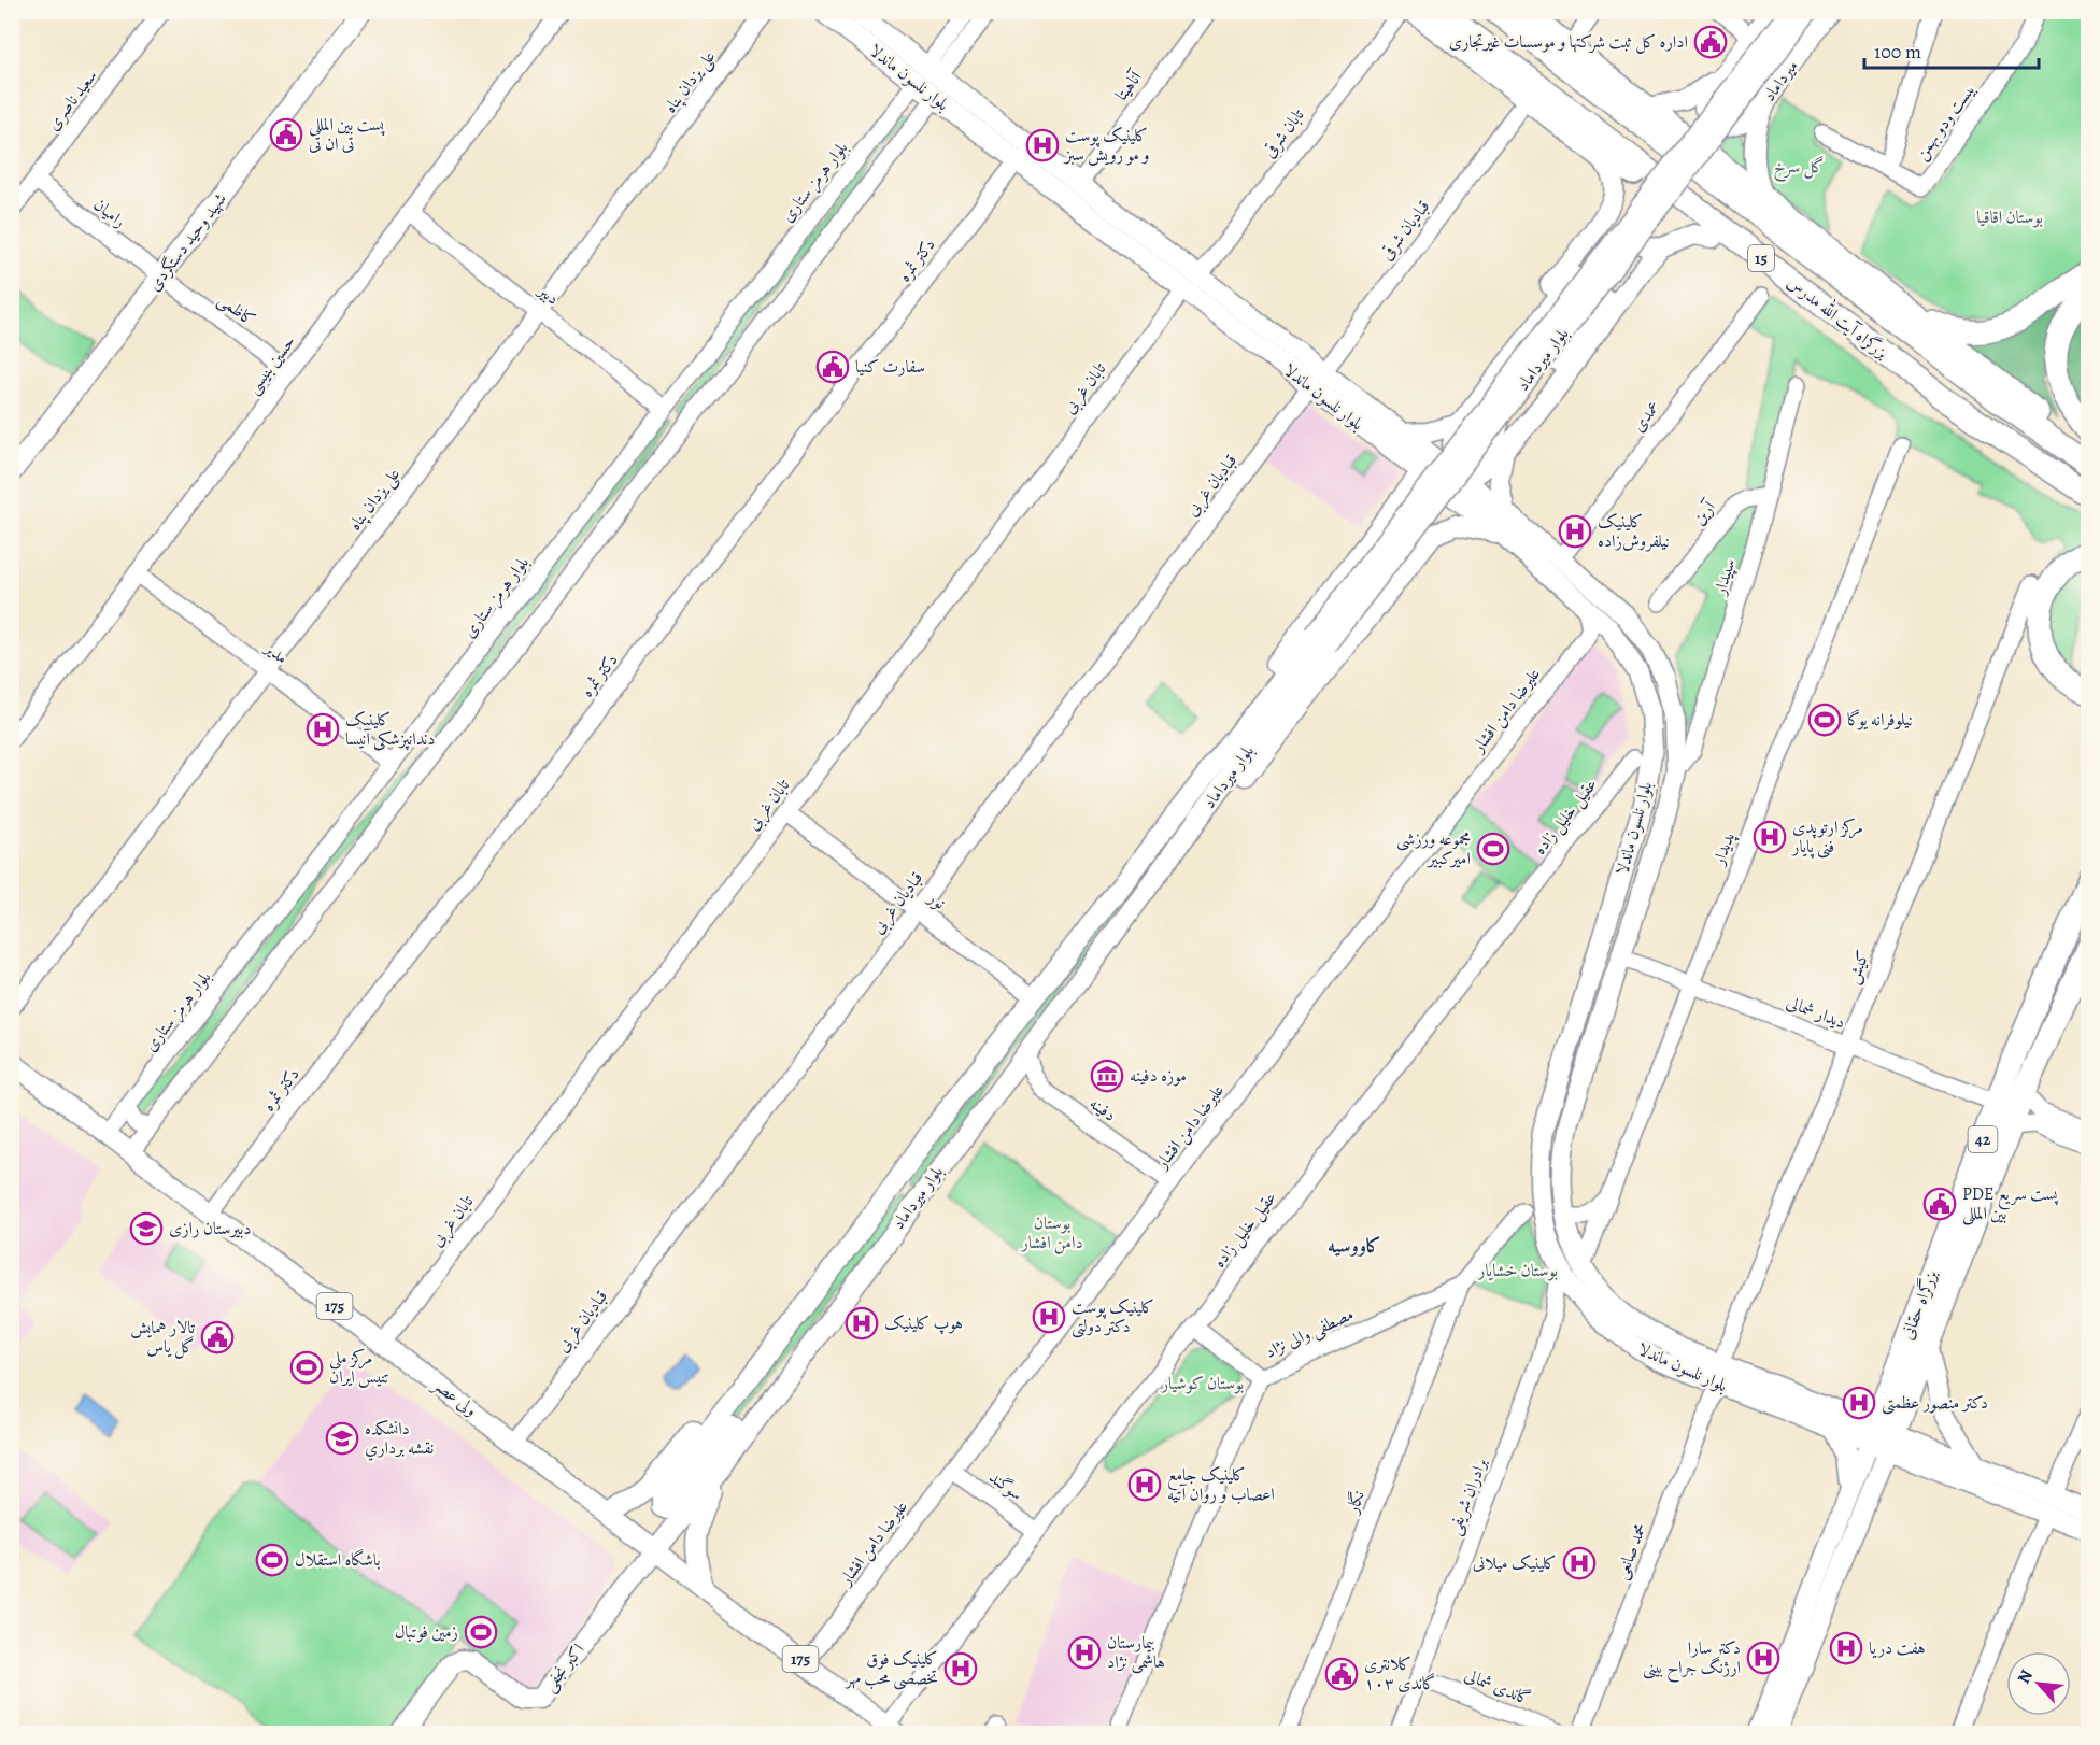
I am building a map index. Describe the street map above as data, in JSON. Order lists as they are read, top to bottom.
{
  "streets": {
    "highway": [
      "15",
      "بزرگراه آیت الله مدرس",
      "42",
      "بزرگراه حقانی"
    ],
    "main road": [
      "بلوار نلسون ماندلا",
      "میرداماد",
      "شهید وحید دستگردی",
      "بلوار میرداماد",
      "175",
      "ولی عصر",
      "اکبر نجفی"
    ],
    "street": [
      "علی یزدان پناه",
      "آناهیتا",
      "سعید ناصری",
      "بیست ودو بهمن",
      "تابان شرقی",
      "بلوار هرمز ستاری",
      "رامیان",
      "قبادیان شرقی",
      "دکتر ثمره",
      "دبیر",
      "کاظمی",
      "حسین بنیسی",
      "تابان غربی",
      "عمدی",
      "قبادیان غربی",
      "آرین",
      "سپیدار",
      "مدیر",
      "علیرضا دامن افشار",
      "عقیل خلیل زاده",
      "پدیدار",
      "نور",
      "کیش",
      "دیدار شمالی",
      "دفینه",
      "مصطفی والی نژاد",
      "سوگند",
      "برادران شریفی",
      "نگار",
      "محمد صانعی",
      "گاندی شمالی"
    ]
  },
  "crossings": [
    ["بلوار نلسون ماندلا", "آناهیتا"],
    ["بلوار نلسون ماندلا", "تابان شرقی"],
    ["بلوار نلسون ماندلا", "بلوار هرمز ستاری"],
    ["بلوار نلسون ماندلا", "قبادیان شرقی"],
    ["بلوار نلسون ماندلا", "دکتر ثمره"],
    ["بلوار نلسون ماندلا", "تابان غربی"],
    ["بلوار نلسون ماندلا", "عمدی"],
    ["بلوار نلسون ماندلا", "قبادیان غربی"],
    ["بلوار نلسون ماندلا", "سپیدار"],
    ["بلوار نلسون ماندلا", "علیرضا دامن افشار"],
    ["بلوار نلسون ماندلا", "پدیدار"],
    ["بلوار نلسون ماندلا", "کیش"],
    ["بلوار نلسون ماندلا", "دیدار شمالی"],
    ["بلوار نلسون ماندلا", "بزرگراه حقانی"],
    ["بلوار نلسون ماندلا", "برادران شریفی"],
    ["بلوار نلسون ماندلا", "محمد صانعی"],
    ["علی یزدان پناه", "دبیر"],
    ["علی یزدان پناه", "مدیر"],
    ["سعید ناصری", "رامیان"],
    ["تابان شرقی", "تابان غربی"],
    ["بلوار هرمز ستاری", "دبیر"],
    ["بلوار هرمز ستاری", "مدیر"],
    ["بلوار هرمز ستاری", "ولی عصر"],
    ["رامیان", "شهید وحید دستگردی"],
    ["رامیان", "کاظمی"],
    ["قبادیان شرقی", "قبادیان غربی"],
    ["شهید وحید دستگردی", "کاظمی"],
    ["دکتر ثمره", "ولی عصر"],
    ["دبیر", "حسین بنیسی"],
    ["کاظمی", "حسین بنیسی"],
    ["بلوار میرداماد", "نور"],
    ["بلوار میرداماد", "دفینه"],
    ["بلوار میرداماد", "ولی عصر"],
    ["بلوار میرداماد", "اکبر نجفی"],
    ["حسین بنیسی", "مدیر"],
    ["تابان غربی", "نور"],
    ["تابان غربی", "ولی عصر"],
    ["قبادیان غربی", "نور"],
    ["قبادیان غربی", "ولی عصر"],
    ["آرین", "سپیدار"],
    ["علیرضا دامن افشار", "دفینه"],
    ["علیرضا دامن افشار", "ولی عصر"],
    ["علیرضا دامن افشار", "سوگند"],
    ["عقیل خلیل زاده", "ولی عصر"],
    ["عقیل خلیل زاده", "سوگند"],
    ["پدیدار", "دیدار شمالی"],
    ["کیش", "دیدار شمالی"],
    ["دیدار شمالی", "بزرگراه حقانی"],
    ["مصطفی والی نژاد", "نگار"],
    ["ولی عصر", "اکبر نجفی"],
    ["برادران شریفی", "گاندی شمالی"]
  ],
  "districts": ["کاووسیه"],
  "parks": [
    "گل سرخ",
    "بوستان اقاقیا",
    "بوستان دامن افشار",
    "بوستان خشایار",
    "بوستان کوشیار"
  ],
  "places": {
    "public building": [
      "اداره کل ثبت شرکتها و موسسات غیرتجاری",
      "پست بین المللی تی ان تی",
      "سفارت کنیا",
      "PDE پست سریع بین المللی",
      "تالار همایش گل یاس",
      "کلانتری ۱۰۳ گاندی"
    ],
    "hospital": [
      "کلینیک پوست و مو رویش سبز",
      "کلینیک نیلفروش‌زاده",
      "کلینیک دندانپزشکی آنیسا",
      "مرکز ارتوپدی فنی پایار",
      "کلینیک پوست دکتر دولتى",
      "هوپ کلینیک",
      "دکتر منصور عظمتی",
      "کلینیک جامع اعصاب و روان آتیه",
      "کلینیک میلانی",
      "هفت دریا",
      "بیمارستان هاشمی نژاد",
      "دکتر سارا ارژنگ جراح بینی",
      "کلینیک فوق تخصصی محب مهر"
    ],
    "sports": [
      "نیلوفرانه یوگا",
      "مجموعه ورزشی امیرکبیر",
      "مرکز ملی تنیس ایران",
      "باشگاه استقلال",
      "زمین فوتبال"
    ],
    "museum": ["موزه دفینه"],
    "school or university": ["دبیرستان رازی", "دانشكده نقشه برداري"]
  },
  "scale_bar": "100 m",
  "north": "top left"
}
